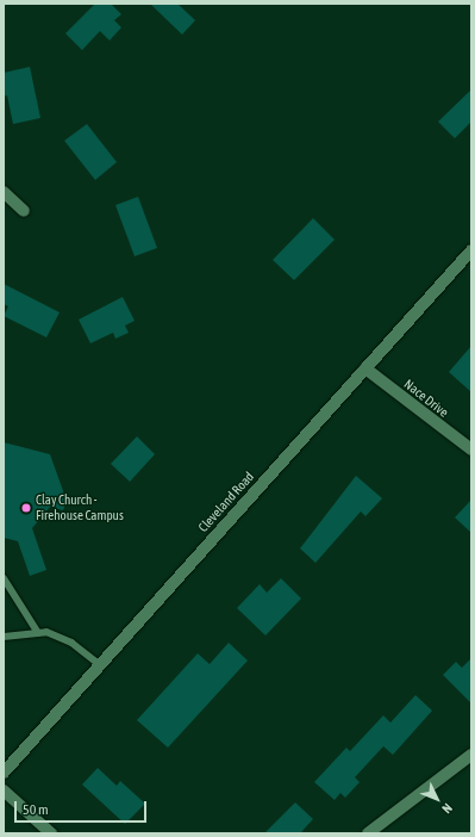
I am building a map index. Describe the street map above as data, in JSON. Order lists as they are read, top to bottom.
{
  "streets": {
    "main road": ["Nace Drive", "Cleveland Road"]
  },
  "crossings": [
    ["Nace Drive", "Cleveland Road"]
  ],
  "places": ["Clay Church - Firehouse Campus"],
  "scale_bar": "50 m",
  "north": "bottom right"
}
